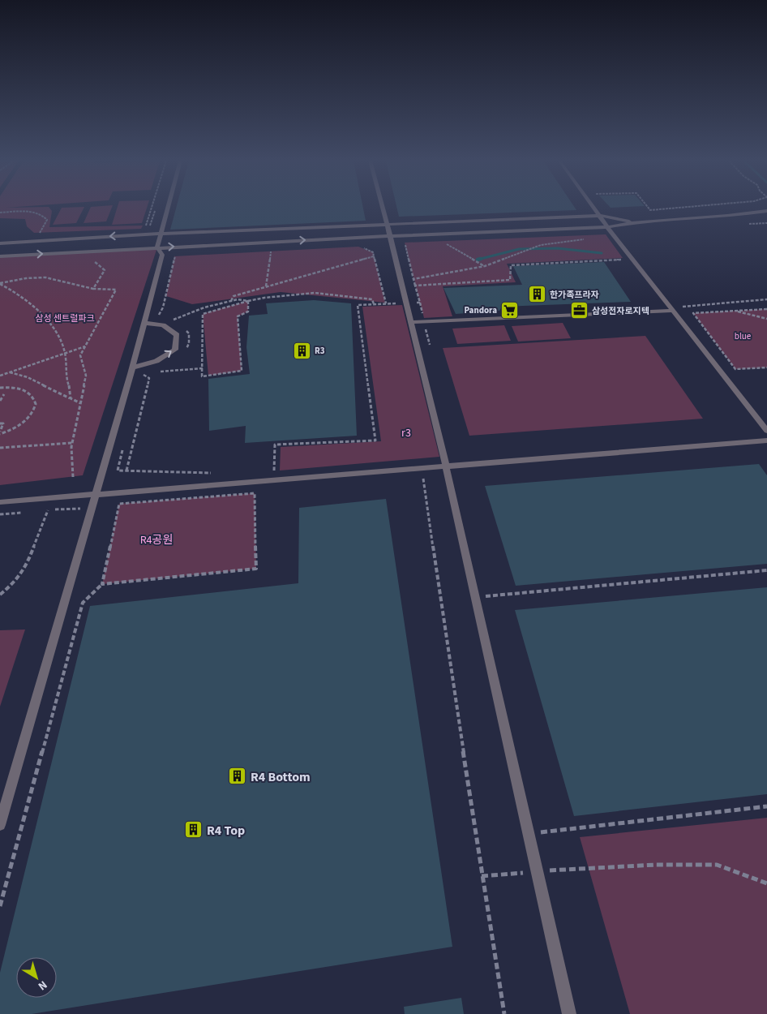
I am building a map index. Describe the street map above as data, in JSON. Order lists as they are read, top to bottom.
{
  "parks": [
    "삼성 센트럴파크",
    "blue",
    "r3",
    "R4공원"
  ],
  "places": {
    "building": [
      "한가족프라자",
      "R3",
      "R4 Bottom",
      "R4 Top"
    ],
    "supermarket": ["Pandora"],
    "office": ["삼성전자로지텍"]
  },
  "north": "bottom right"
}
